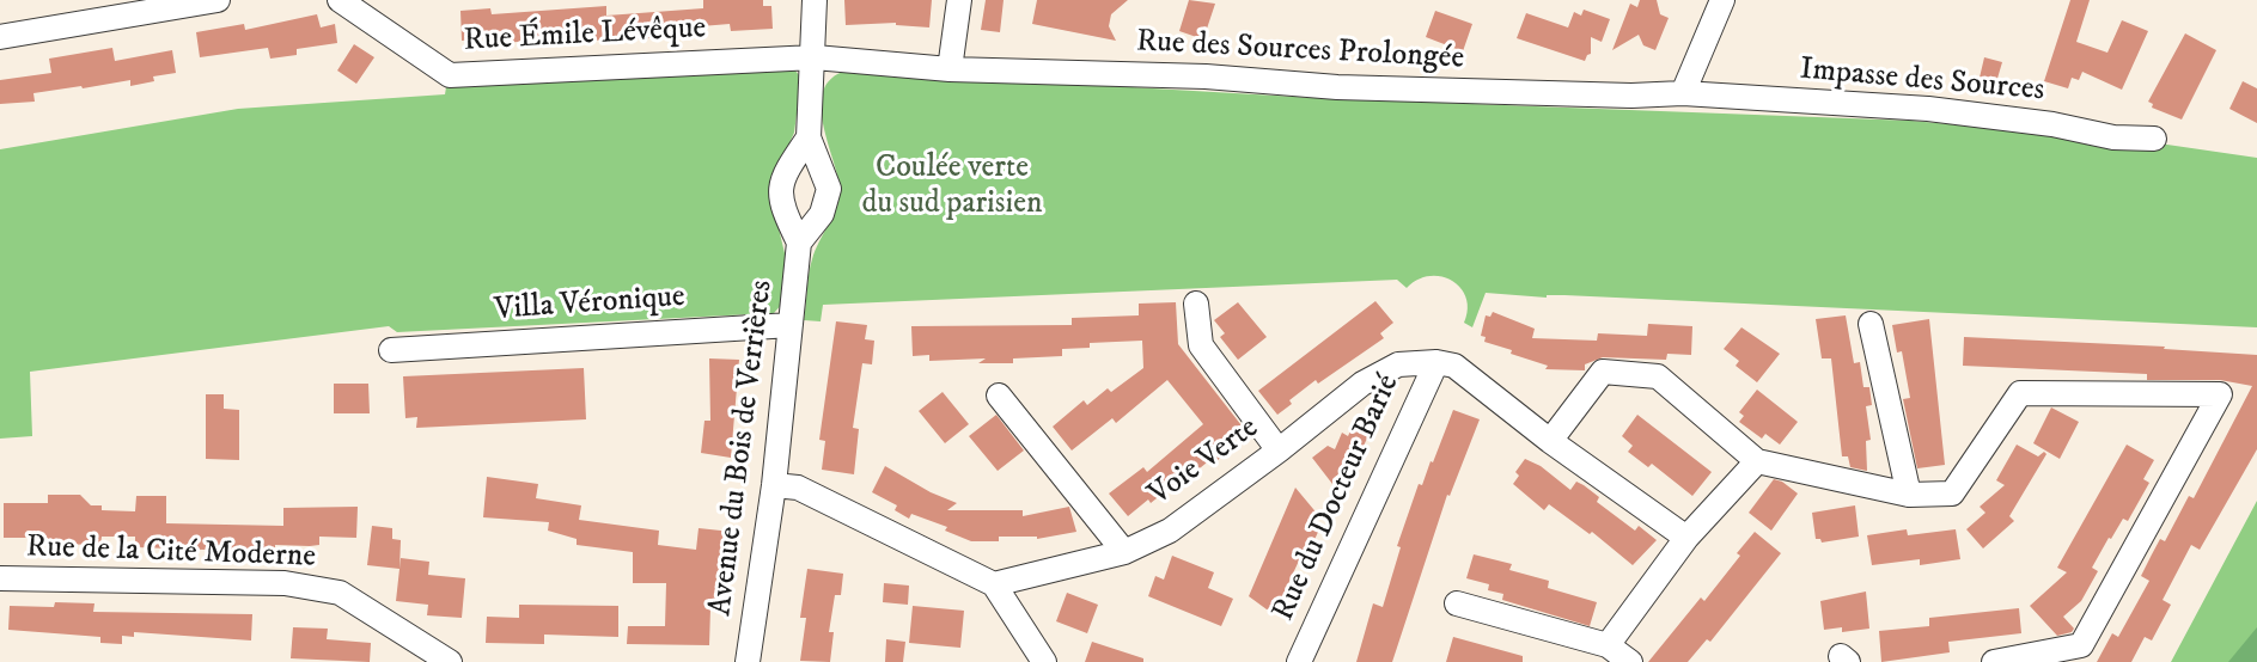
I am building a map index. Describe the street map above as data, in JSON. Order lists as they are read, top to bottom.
{
  "streets": {
    "street": [
      "Rue Émile Lévêque",
      "Rue des Sources Prolongée",
      "Impasse des Sources",
      "Villa Véronique",
      "Avenue du Bois de Verrières",
      "Voie Verte",
      "Rue du Docteur Barié",
      "Rue de la Cité Moderne"
    ]
  },
  "crossings": [
    ["Rue Émile Lévêque", "Rue des Sources Prolongée"],
    ["Rue des Sources Prolongée", "Impasse des Sources"],
    ["Villa Véronique", "Avenue du Bois de Verrières"],
    ["Voie Verte", "Rue du Docteur Barié"]
  ],
  "parks": ["Coulée verte du sud parisien"]
}
